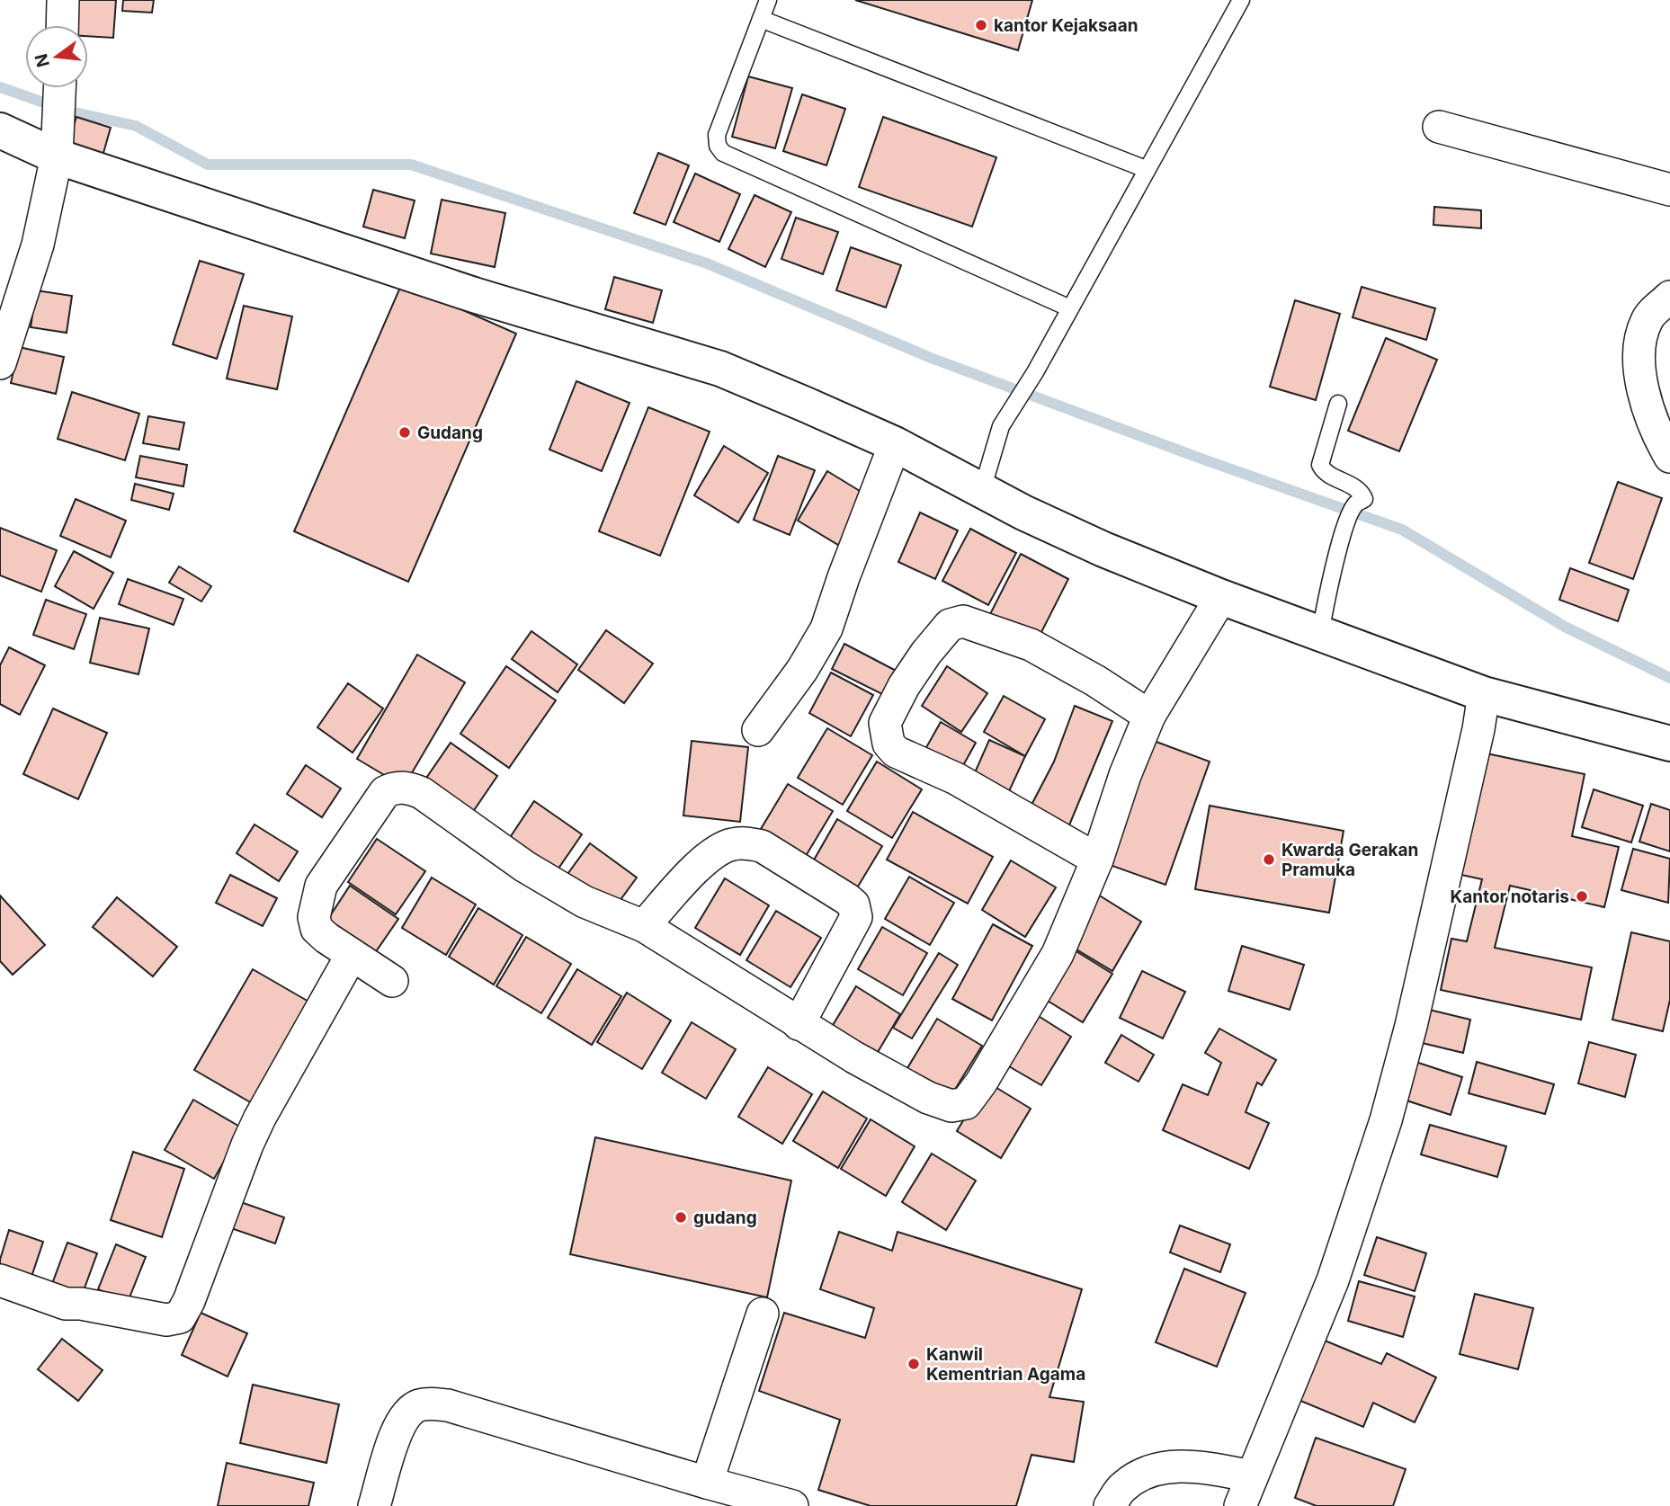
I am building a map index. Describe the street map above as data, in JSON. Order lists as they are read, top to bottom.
{
  "places": [
    "kantor Kejaksaan",
    "Gudang",
    "Kwarda Gerakan Pramuka",
    "Kantor notaris",
    "gudang",
    "Kanwil Kementrian Agama"
  ],
  "north": "left"
}
